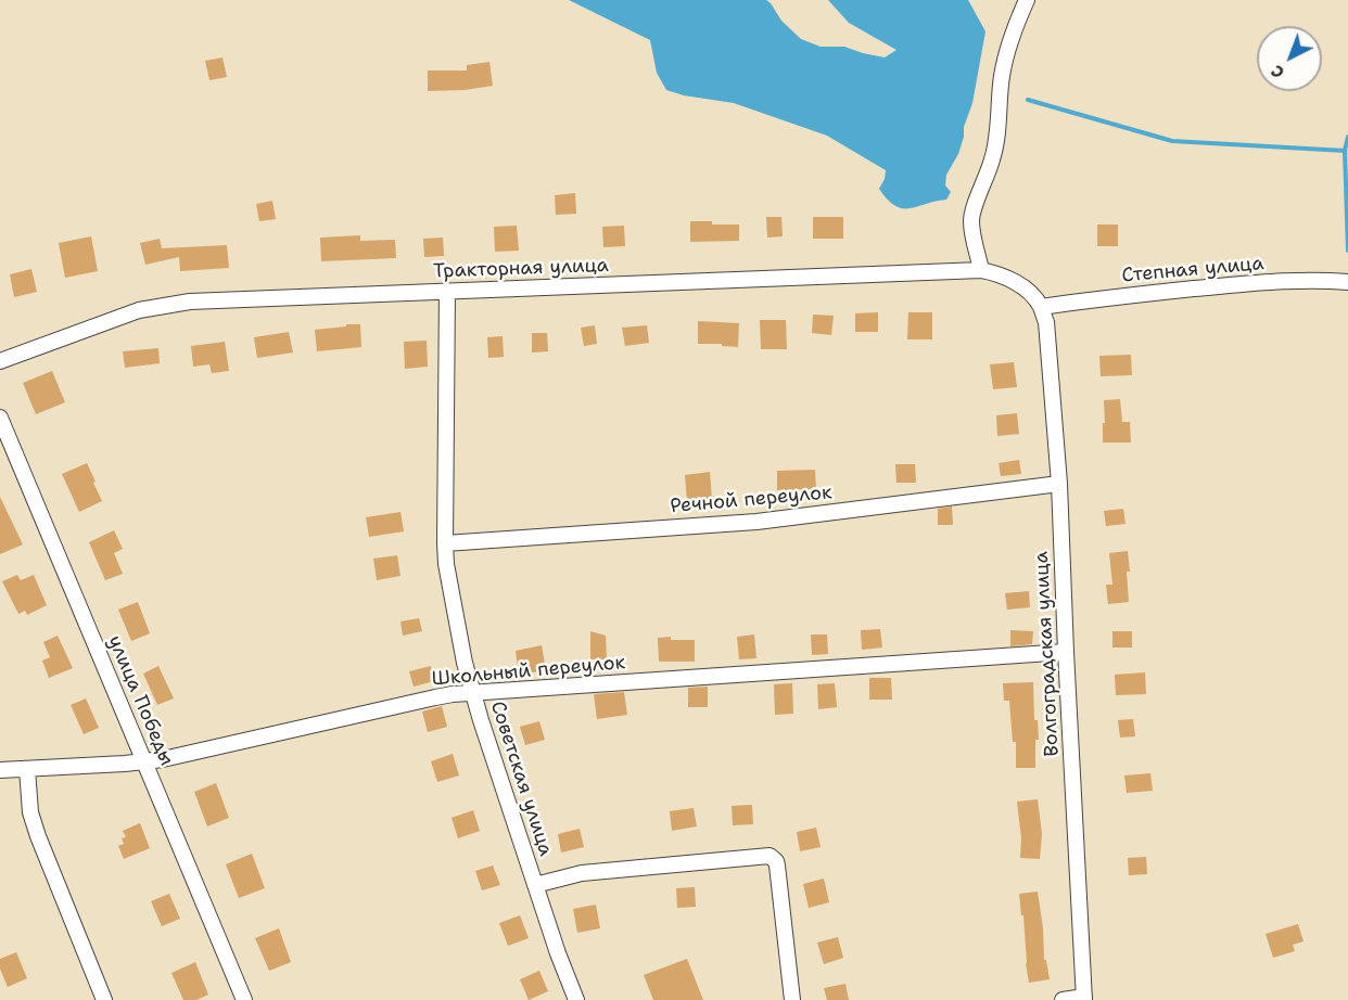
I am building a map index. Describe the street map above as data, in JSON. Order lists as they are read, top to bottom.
{
  "streets": {
    "street": [
      "Тракторная улица",
      "Степная улица",
      "Речной переулок",
      "Волгоградская улица",
      "Школьный переулок",
      "улица Победы",
      "Советская улица"
    ]
  },
  "crossings": [
    ["Тракторная улица", "Степная улица"],
    ["Тракторная улица", "Волгоградская улица"],
    ["Тракторная улица", "Советская улица"],
    ["Степная улица", "Волгоградская улица"],
    ["Речной переулок", "Волгоградская улица"],
    ["Речной переулок", "Советская улица"],
    ["Волгоградская улица", "Школьный переулок"],
    ["Школьный переулок", "улица Победы"],
    ["Школьный переулок", "Советская улица"]
  ],
  "north": "bottom left"
}
